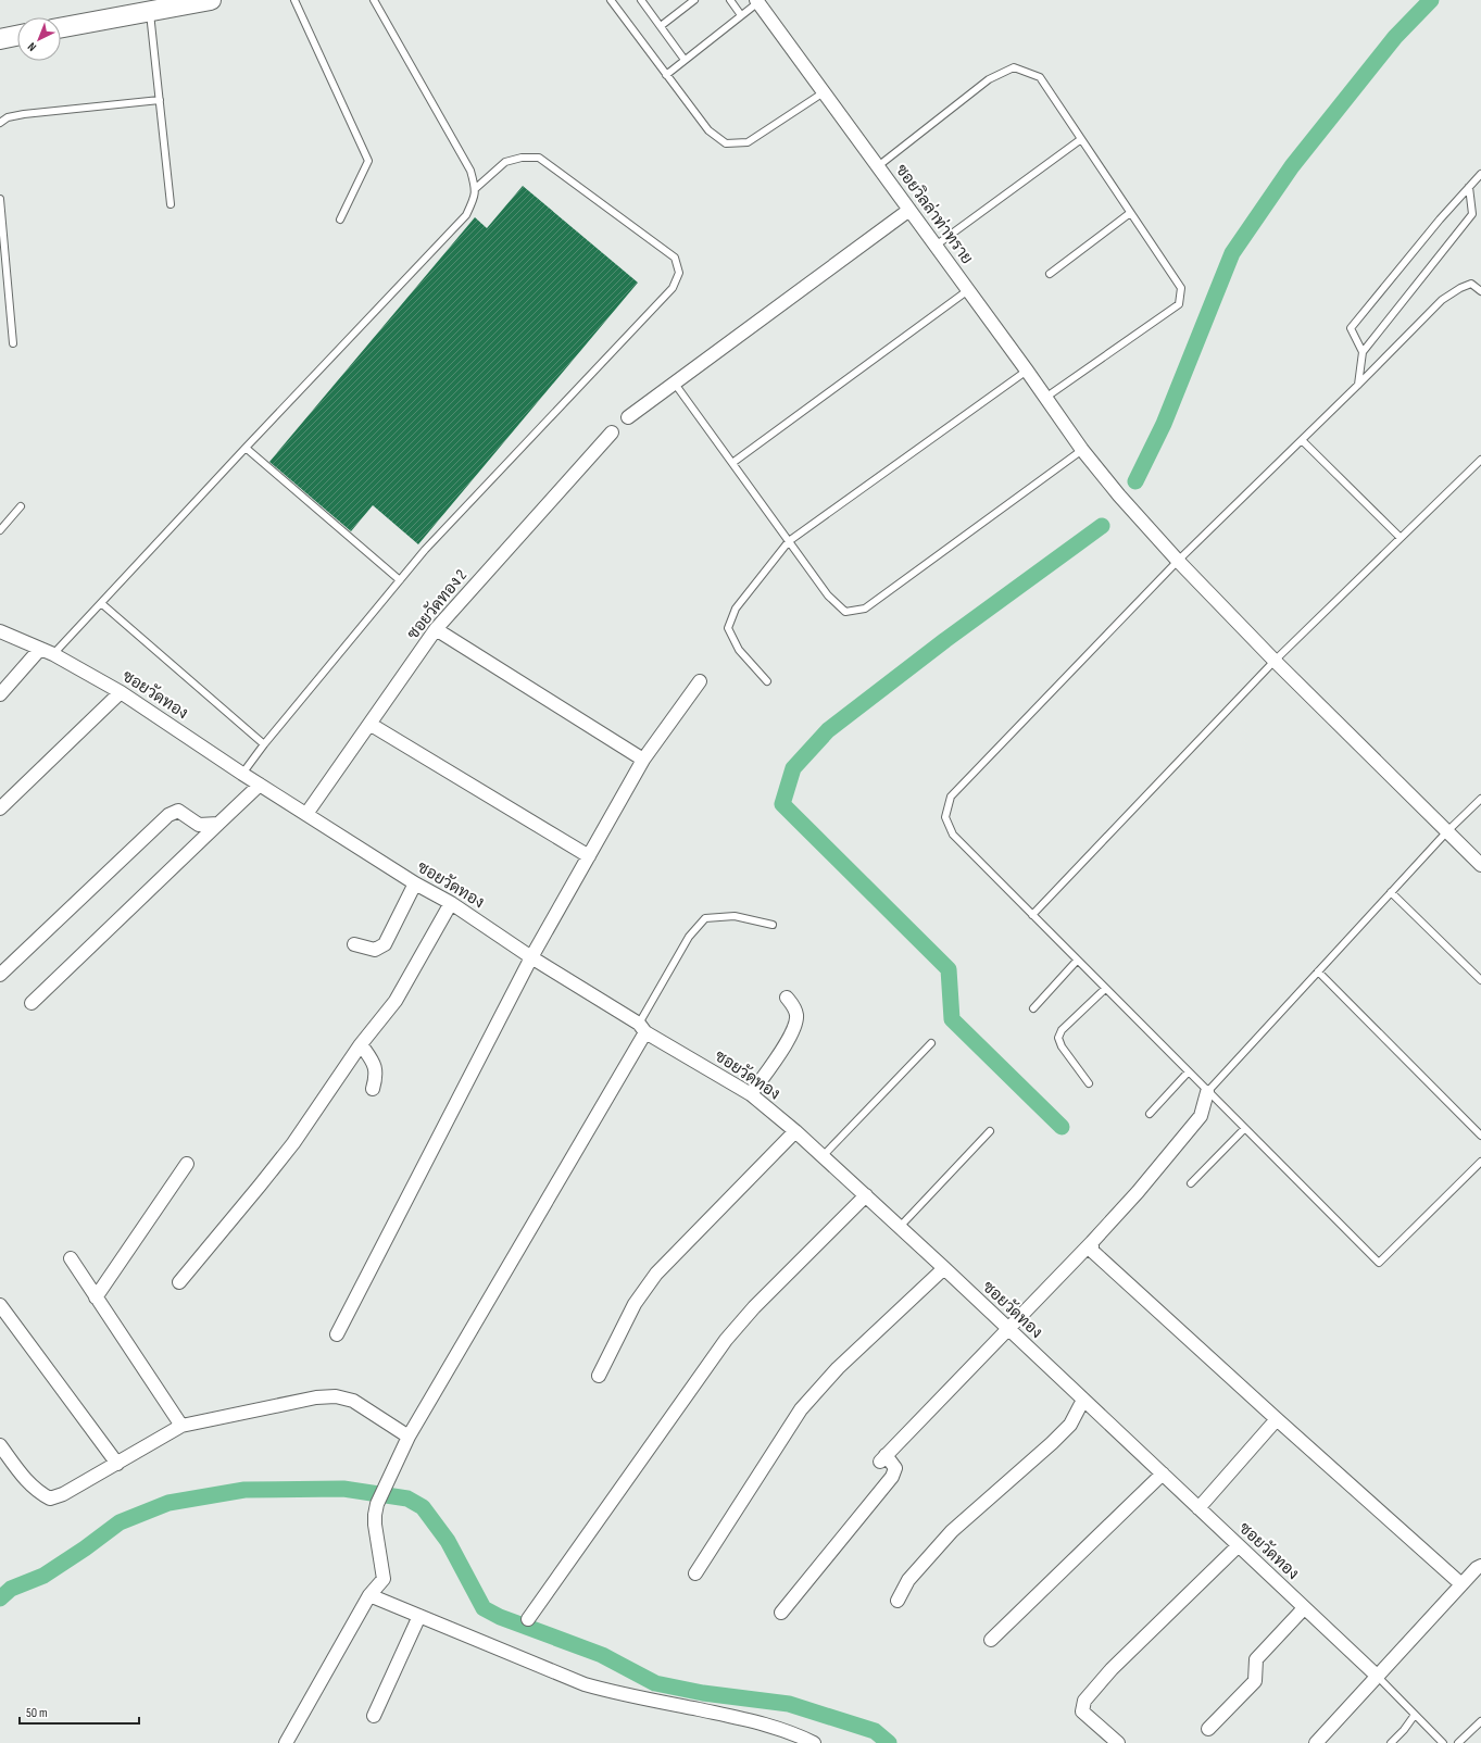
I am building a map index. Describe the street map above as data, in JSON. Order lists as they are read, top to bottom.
{
  "streets": {
    "street": ["ซอยวิลล่าท่าทราย", "ซอยวัดทอง 2", "ซอยวัดทอง"]
  },
  "crossings": [
    ["ซอยวัดทอง 2", "ซอยวัดทอง"]
  ],
  "scale_bar": "50 m",
  "north": "bottom left"
}
